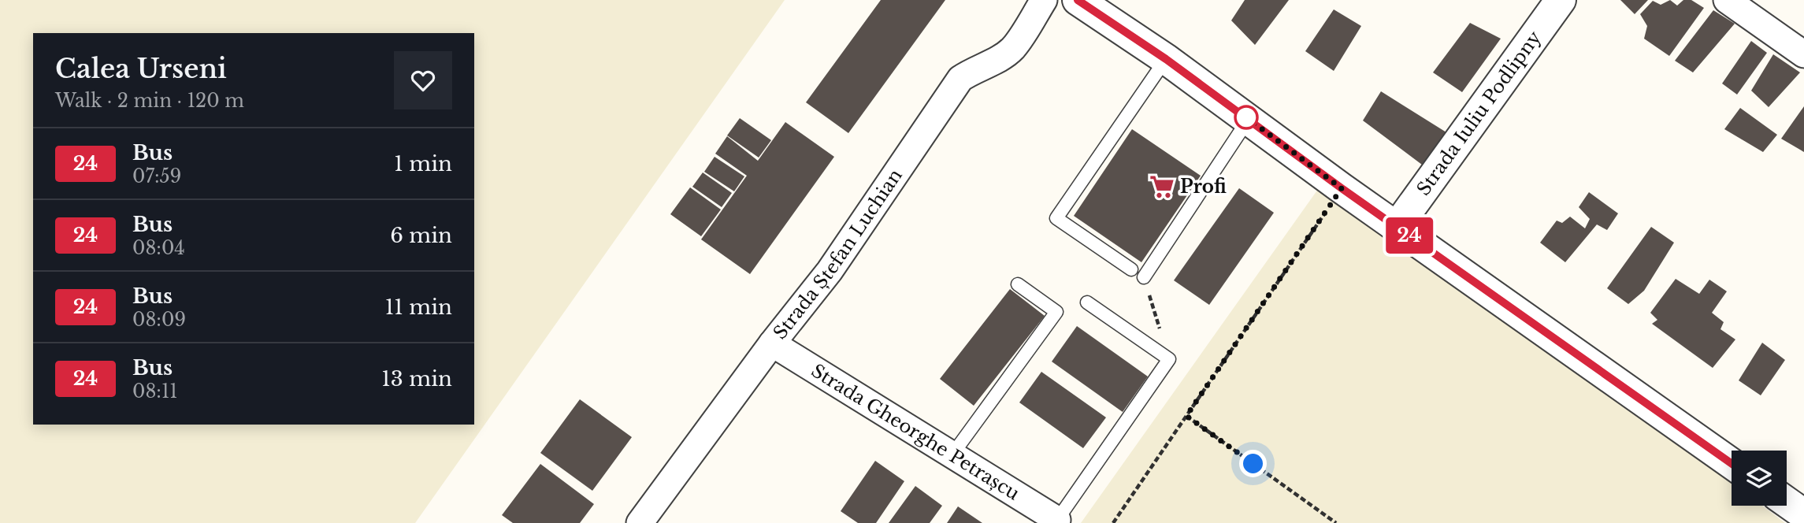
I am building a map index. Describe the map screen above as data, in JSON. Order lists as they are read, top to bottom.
{
  "streets": {
    "street": ["Strada Iuliu Podlipny", "Strada Ștefan Luchian", "Strada Gheorghe Petrașcu"]
  },
  "crossings": [
    ["Strada Ștefan Luchian", "Strada Gheorghe Petrașcu"]
  ],
  "places": {
    "supermarket": ["Profi"]
  },
  "lines": ["bus line 24"],
  "page": {
    "on_map": "24",
    "heading": ["Calea Urseni", "Walk · 2 min · 120 m"],
    "list": [
      {
        "mark": "24",
        "name": "Bus",
        "note": "07:59",
        "value": "1 min"
      },
      {
        "mark": "24",
        "name": "Bus",
        "note": "08:04",
        "value": "6 min"
      },
      {
        "mark": "24",
        "name": "Bus",
        "note": "08:09",
        "value": "11 min"
      },
      {
        "mark": "24",
        "name": "Bus",
        "note": "08:11",
        "value": "13 min"
      }
    ]
  }
}
